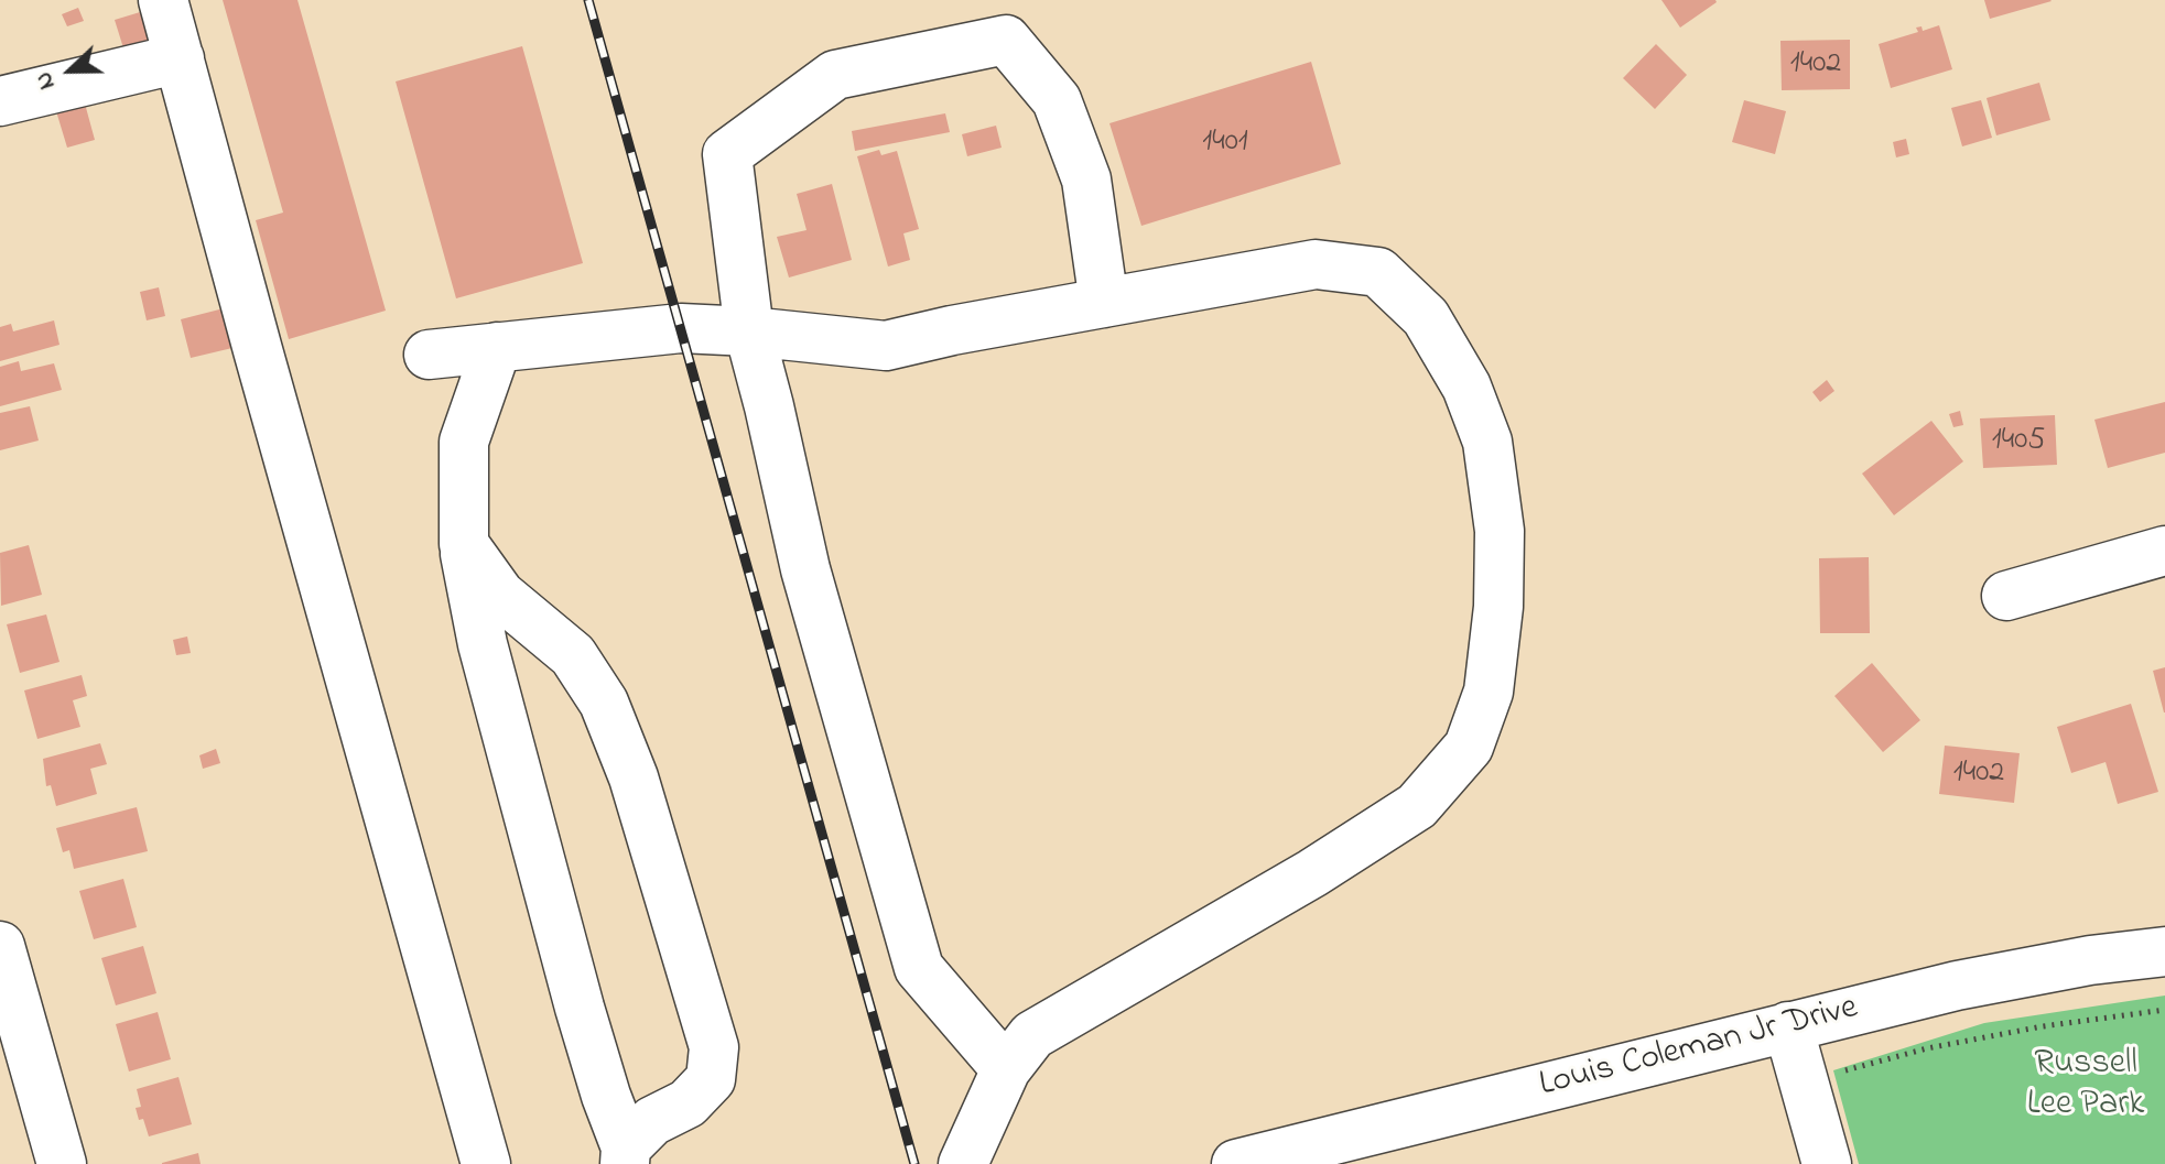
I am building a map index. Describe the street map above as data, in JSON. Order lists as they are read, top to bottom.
{
  "streets": {
    "street": ["Louis Coleman Jr Drive"]
  },
  "parks": ["Russell Lee Park"],
  "house_numbers": [
    "1402",
    "1401",
    "1405",
    "1402"
  ],
  "north": "left"
}
